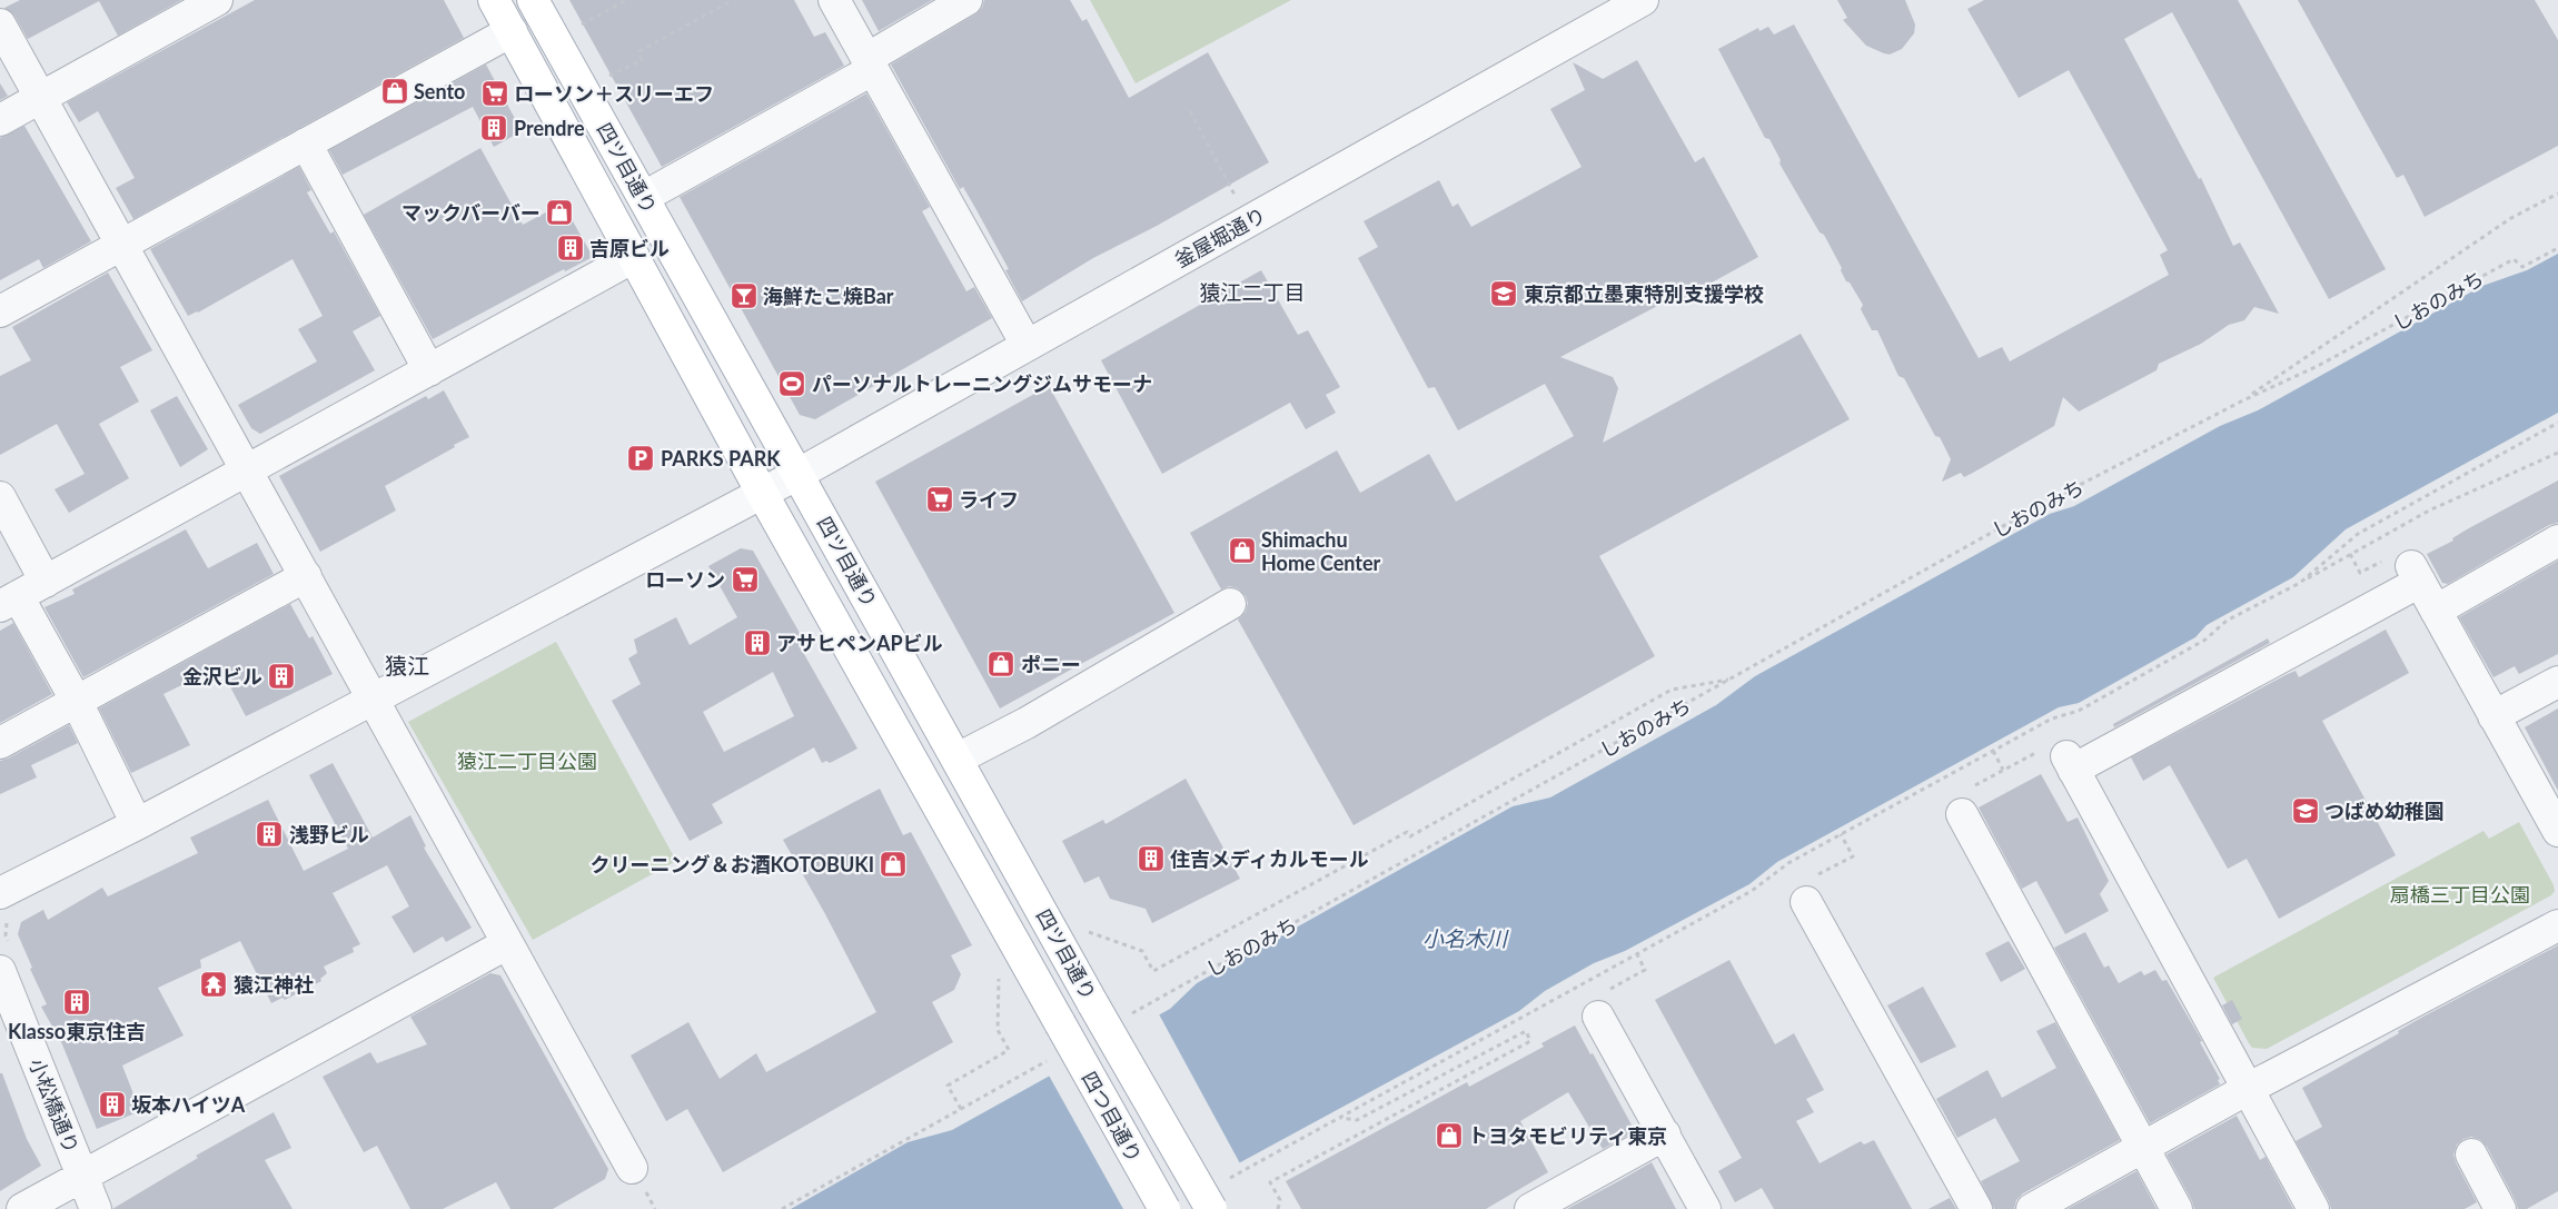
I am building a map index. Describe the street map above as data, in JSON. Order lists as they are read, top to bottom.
{
  "streets": {
    "main road": ["四ツ目通り", "四つ目通り"],
    "street": ["釜屋堀通り", "小松橋通り"],
    "path": ["しおのみち"]
  },
  "crossings": [
    ["四ツ目通り", "釜屋堀通り"],
    ["四ツ目通り", "四つ目通り"]
  ],
  "districts": ["猿江二丁目", "猿江"],
  "water": ["小名木川"],
  "parks": ["猿江二丁目公園", "扇橋三丁目公園"],
  "places": {
    "shop": [
      "Sento",
      "マックバーバー",
      "Shimachu Home Center",
      "ポニー",
      "クリーニング＆お酒KOTOBUKI",
      "トヨタモビリティ東京"
    ],
    "supermarket": ["ローソン＋スリーエフ", "ライフ", "ローソン"],
    "building": [
      "Prendre",
      "吉原ビル",
      "アサヒペンAPビル",
      "金沢ビル",
      "浅野ビル",
      "住吉メディカルモール",
      "Klasso東京住吉",
      "坂本ハイツA"
    ],
    "school or university": ["東京都立墨東特別支援学校", "つばめ幼稚園"],
    "bar": ["海鮮たこ焼Bar"],
    "sports": ["パーソナルトレーニングジムサモーナ"],
    "parking": ["PARKS PARK"],
    "temple": ["猿江神社"]
  }
}
